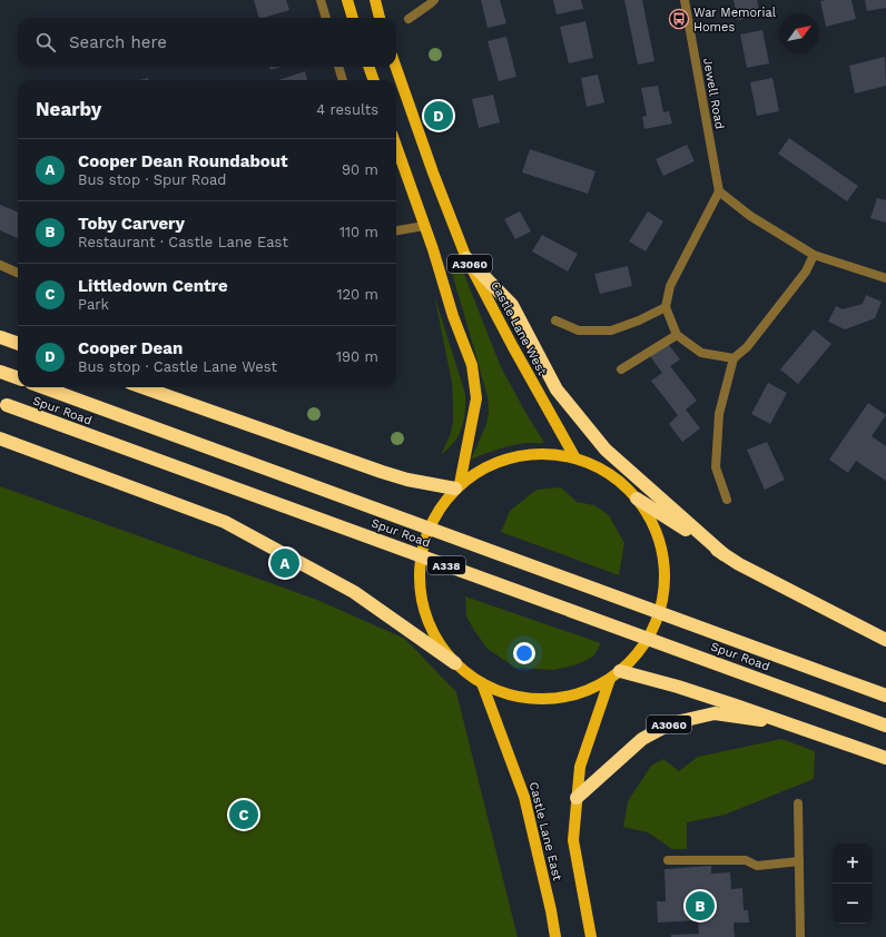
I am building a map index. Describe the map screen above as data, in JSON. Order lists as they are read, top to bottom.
{
  "streets": {
    "highway": ["A3060", "Spur Road", "A338"],
    "main road": ["Castle Lane West", "Castle Lane East"],
    "street": ["Jewell Road"]
  },
  "crossings": [
    ["A3060", "Castle Lane East"]
  ],
  "places": {
    "bus stop": ["War Memorial Homes"]
  },
  "north": "top right",
  "page": {
    "search": "Search here",
    "heading": ["Nearby", "4 results"],
    "pins": [
      "D",
      "A",
      "C",
      "B"
    ],
    "list": [
      {
        "mark": "A",
        "name": "Cooper Dean Roundabout",
        "note": "Bus stop · Spur Road",
        "value": "90 m"
      },
      {
        "mark": "B",
        "name": "Toby Carvery",
        "note": "Restaurant · Castle Lane East",
        "value": "110 m"
      },
      {
        "mark": "C",
        "name": "Littledown Centre",
        "note": "Park",
        "value": "120 m"
      },
      {
        "mark": "D",
        "name": "Cooper Dean",
        "note": "Bus stop · Castle Lane West",
        "value": "190 m"
      }
    ],
    "map_buttons": ["+", "−"]
  }
}
